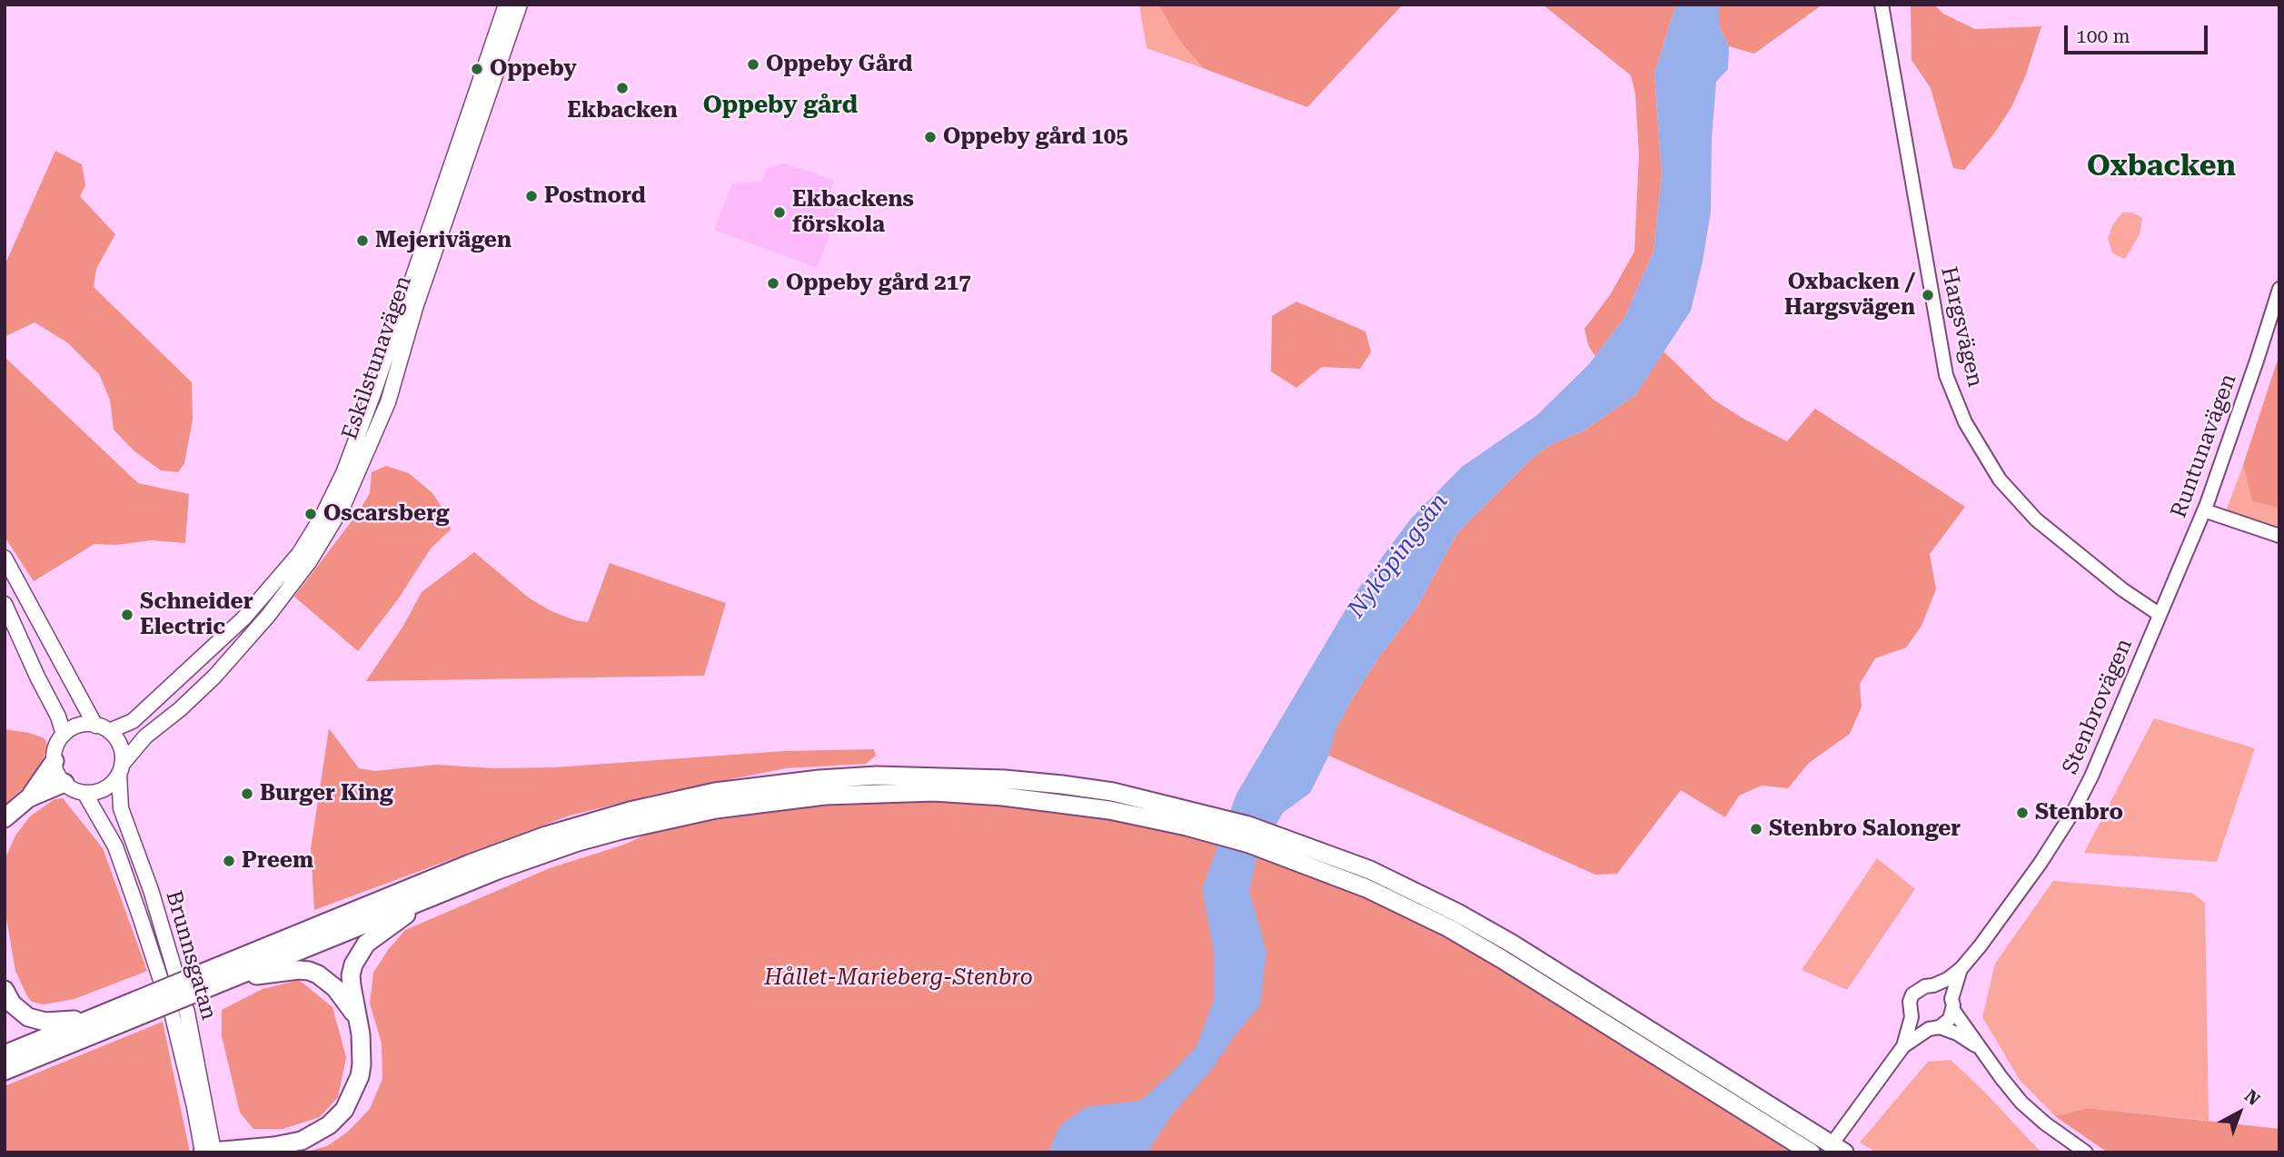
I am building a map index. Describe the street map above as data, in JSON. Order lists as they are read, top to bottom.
{
  "streets": {
    "main road": ["Eskilstunavägen", "Brunnsgatan"],
    "street": ["Hargsvägen", "Runtunavägen", "Stenbrovägen"]
  },
  "crossings": [
    ["Hargsvägen", "Runtunavägen"],
    ["Hargsvägen", "Stenbrovägen"],
    ["Eskilstunavägen", "Brunnsgatan"],
    ["Runtunavägen", "Stenbrovägen"]
  ],
  "districts": ["Oppeby gård", "Oxbacken"],
  "water": ["Nyköpingsån"],
  "parks": ["Hållet-Marieberg-Stenbro"],
  "places": [
    "Oppeby Gård",
    "Oppeby",
    "Ekbacken",
    "Oppeby gård 105",
    "Postnord",
    "Ekbackens förskola",
    "Mejerivägen",
    "Oppeby gård 217",
    "Oxbacken / Hargsvägen",
    "Oscarsberg",
    "Schneider Electric",
    "Burger King",
    "Stenbro",
    "Stenbro Salonger",
    "Preem"
  ],
  "scale_bar": "100 m",
  "north": "top right"
}
